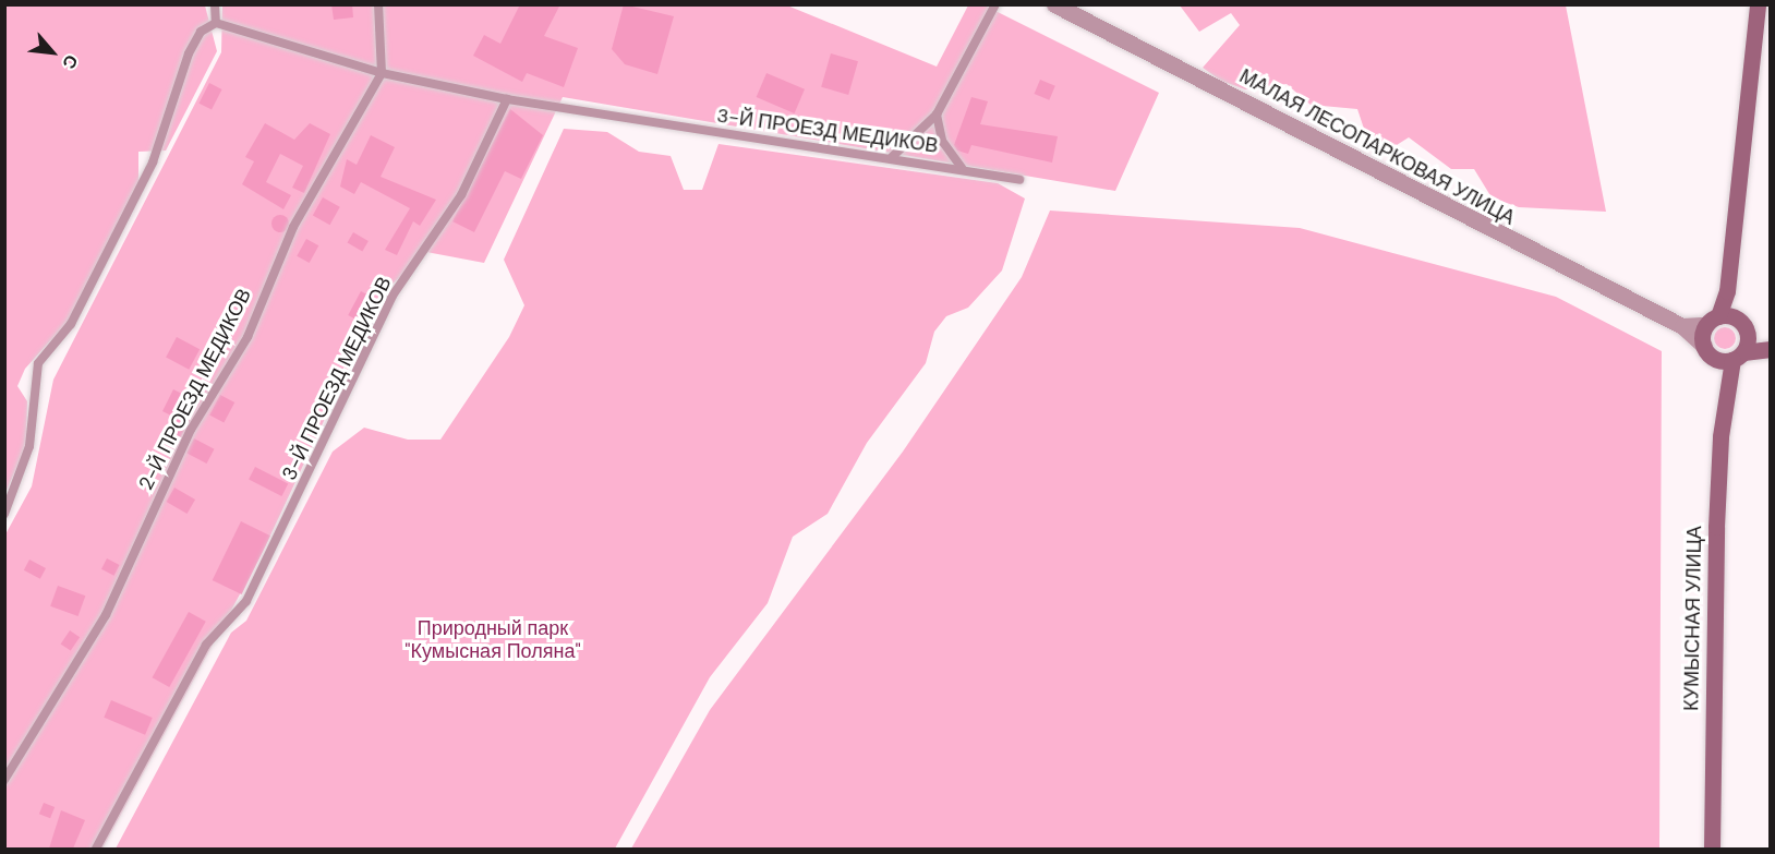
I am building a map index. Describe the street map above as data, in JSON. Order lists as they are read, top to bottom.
{
  "streets": {
    "main road": ["КУМЫСНАЯ УЛИЦА"],
    "street": ["МАЛАЯ ЛЕСОПАРКОВАЯ УЛИЦА"],
    "lane": ["3-Й ПРОЕЗД МЕДИКОВ", "2-Й ПРОЕЗД МЕДИКОВ"]
  },
  "parks": ["Природный парк \"Кумысная Поляна\""],
  "north": "bottom right"
}
